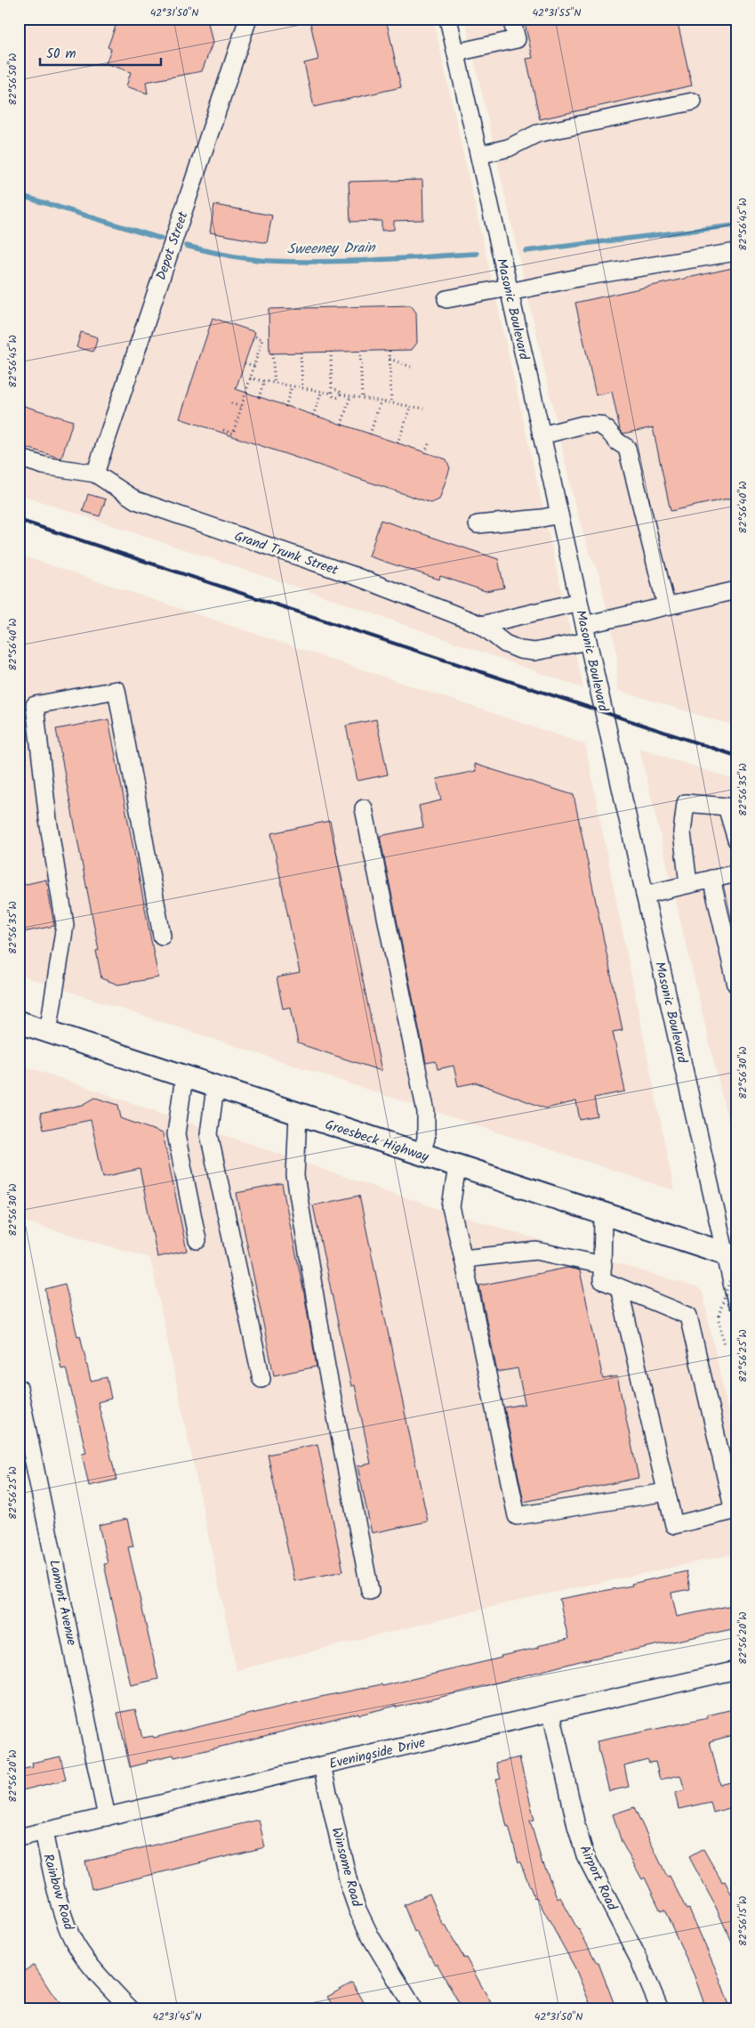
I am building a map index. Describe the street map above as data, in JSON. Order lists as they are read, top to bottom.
{
  "streets": {
    "main road": ["Groesbeck Highway"],
    "street": [
      "Depot Street",
      "Masonic Boulevard",
      "Grand Trunk Street",
      "Lamont Avenue",
      "Eveningside Drive",
      "Winsome Road",
      "Airport Road",
      "Rainbow Road"
    ]
  },
  "crossings": [
    ["Depot Street", "Grand Trunk Street"],
    ["Masonic Boulevard", "Grand Trunk Street"],
    ["Masonic Boulevard", "Groesbeck Highway"],
    ["Lamont Avenue", "Eveningside Drive"],
    ["Eveningside Drive", "Winsome Road"],
    ["Eveningside Drive", "Airport Road"],
    ["Eveningside Drive", "Rainbow Road"]
  ],
  "water": ["Sweeney Drain"],
  "scale_bar": "50 m",
  "coordinates": [
    "42°31'50\"N",
    "42°31'55\"N",
    "82°56'50\"W",
    "82°56'45\"W",
    "82°56'40\"W",
    "82°56'35\"W",
    "82°56'30\"W",
    "82°56'25\"W",
    "82°56'20\"W",
    "82°56'15\"W",
    "42°31'45\"N"
  ]
}
